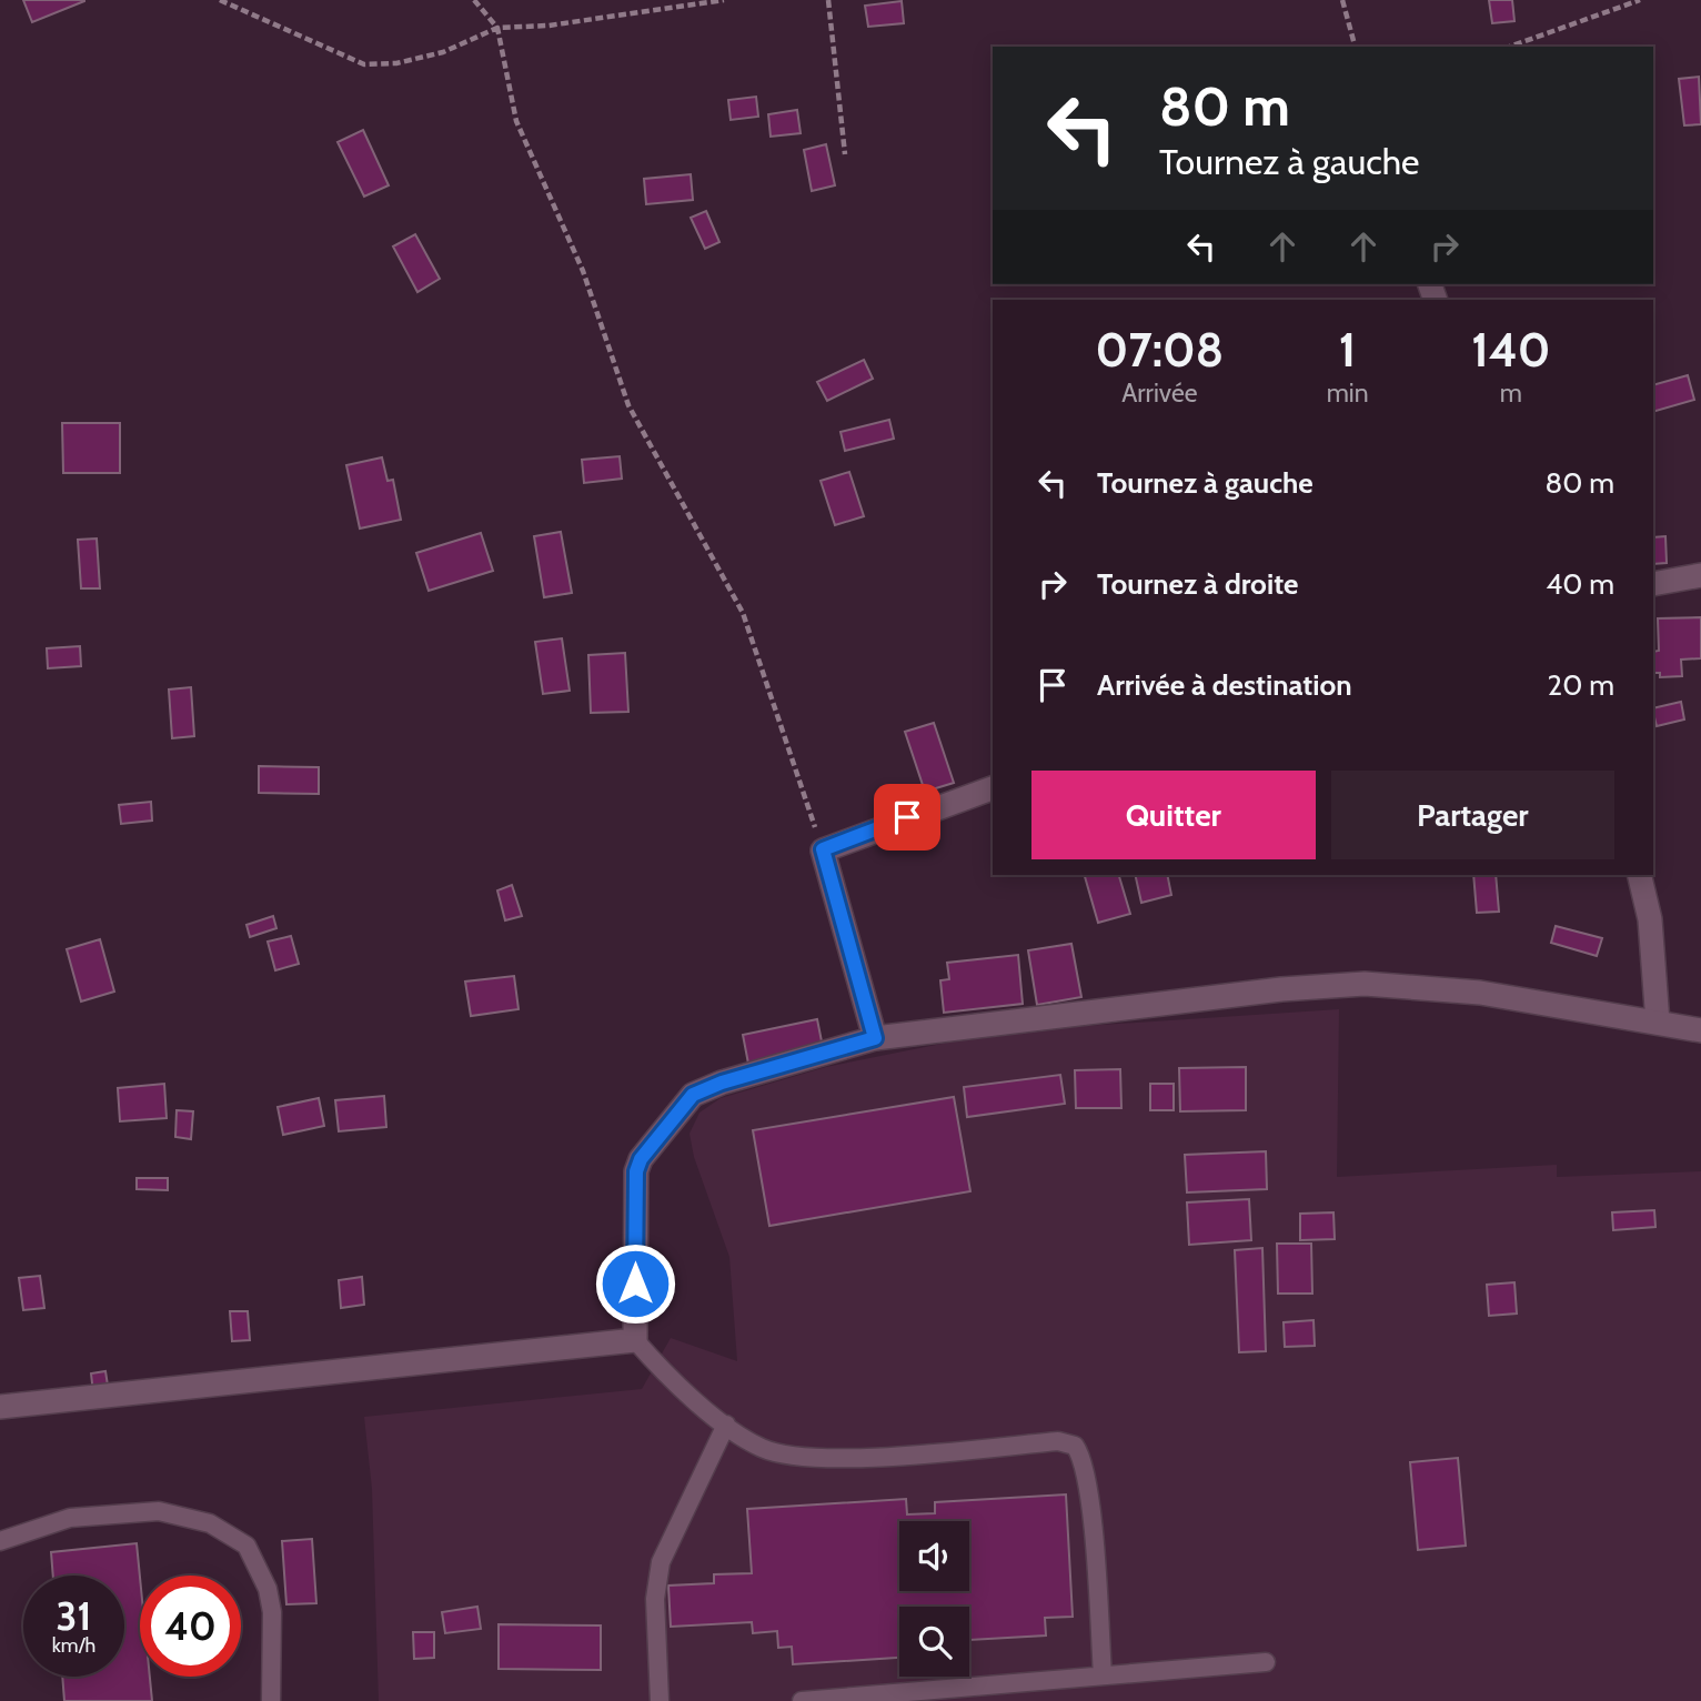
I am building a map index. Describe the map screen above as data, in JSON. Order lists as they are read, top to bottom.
{
  "page": {
    "turn": ["80 m", "Tournez à gauche"],
    "eta": [
      "07:08",
      "Arrivée",
      "1",
      "min",
      "140",
      "m"
    ],
    "list": [
      {
        "name": "Tournez à gauche",
        "value": "80 m"
      },
      {
        "name": "Tournez à droite",
        "value": "40 m"
      },
      {
        "name": "Arrivée à destination",
        "value": "20 m"
      }
    ],
    "buttons": ["Quitter", "Partager"],
    "speed": "31 km/h",
    "limit": "40"
  }
}
